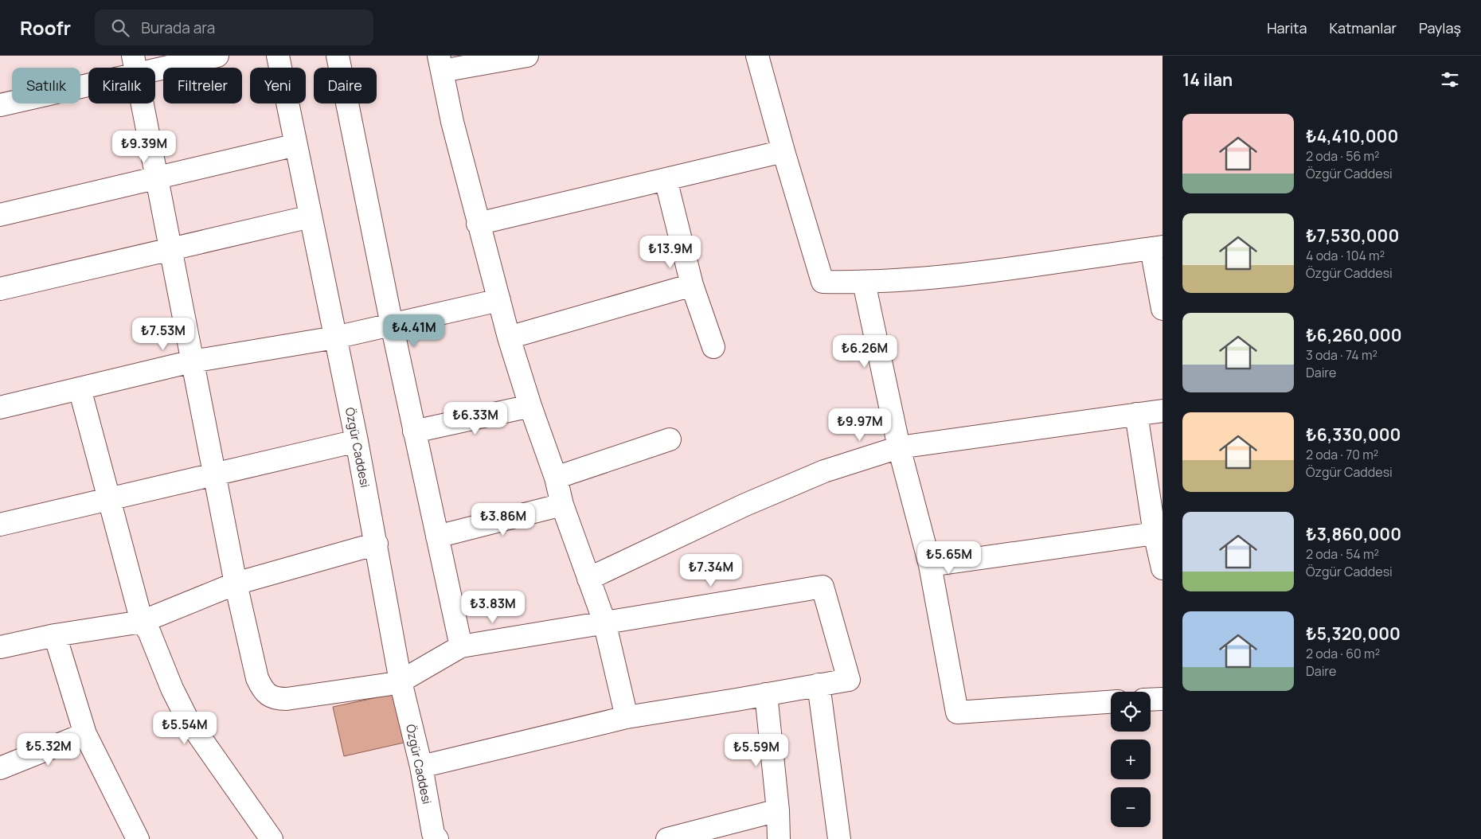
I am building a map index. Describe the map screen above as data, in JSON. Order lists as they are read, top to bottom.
{
  "streets": {
    "street": ["Özgür Caddesi"]
  },
  "page": {
    "header": "Roofr",
    "search": "Burada ara",
    "nav": ["Harita", "Katmanlar", "Paylaş"],
    "heading": "14 ilan",
    "chip": [
      "Satılık",
      "Kiralık",
      "Filtreler",
      "Yeni",
      "Daire"
    ],
    "list": [
      {
        "name": "₺4,410,000",
        "note": "2 oda · 56 m² · Özgür Caddesi"
      },
      {
        "name": "₺7,530,000",
        "note": "4 oda · 104 m² · Özgür Caddesi"
      },
      {
        "name": "₺6,260,000",
        "note": "3 oda · 74 m² · Daire"
      },
      {
        "name": "₺6,330,000",
        "note": "2 oda · 70 m² · Özgür Caddesi"
      },
      {
        "name": "₺3,860,000",
        "note": "2 oda · 54 m² · Özgür Caddesi"
      },
      {
        "name": "₺5,320,000",
        "note": "2 oda · 60 m² · Daire"
      }
    ],
    "price": [
      "₺9.39M",
      "₺13.9M",
      "₺4.41M",
      "₺7.53M",
      "₺6.26M",
      "₺6.33M",
      "₺9.97M",
      "₺3.86M",
      "₺5.65M",
      "₺7.34M",
      "₺3.83M",
      "₺5.54M",
      "₺5.32M",
      "₺5.59M"
    ],
    "map_buttons": ["+", "−"]
  }
}
